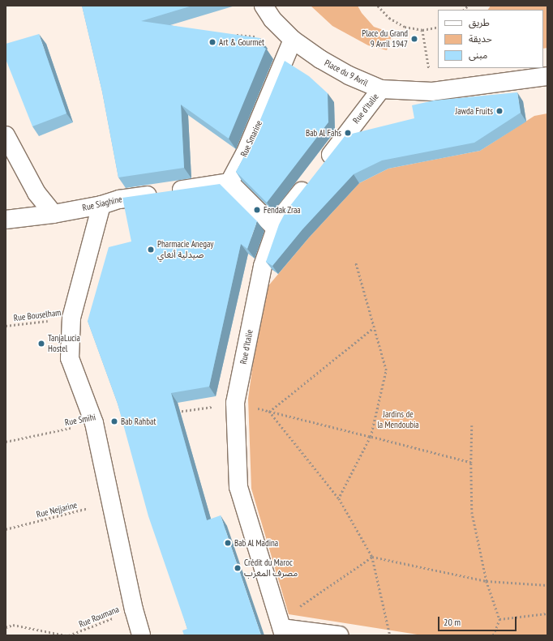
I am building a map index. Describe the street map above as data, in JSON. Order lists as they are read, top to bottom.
{
  "streets": {
    "street": [
      "Place du 9 Avril",
      "Rue d'Italie",
      "Rue Smarine",
      "Rue Siaghine"
    ],
    "path": [
      "Rue Bouselham",
      "Rue Smihi",
      "Rue Nejjarine",
      "Rue Roumana"
    ]
  },
  "crossings": [
    ["Place du 9 Avril", "Rue d'Italie"],
    ["Place du 9 Avril", "Rue Smarine"],
    ["Rue Smarine", "Rue Siaghine"]
  ],
  "parks": ["Jardins de la Mendoubia"],
  "places": [
    "Place du Grand 9 Avril 1947",
    "Art & Gourmet",
    "Jawda Fruits",
    "Bab Al Fahs",
    "Fendak Zraa",
    "Pharmacie Anegay صيدلية أنغاي",
    "TanjaLucia Hostel",
    "Bab Rahbat",
    "Bab Al Madina",
    "Crédit du Maroc مصرف المغرب"
  ],
  "legend": ["طريق", "حديقة", "مبنى"],
  "scale_bar": "20 m"
}
